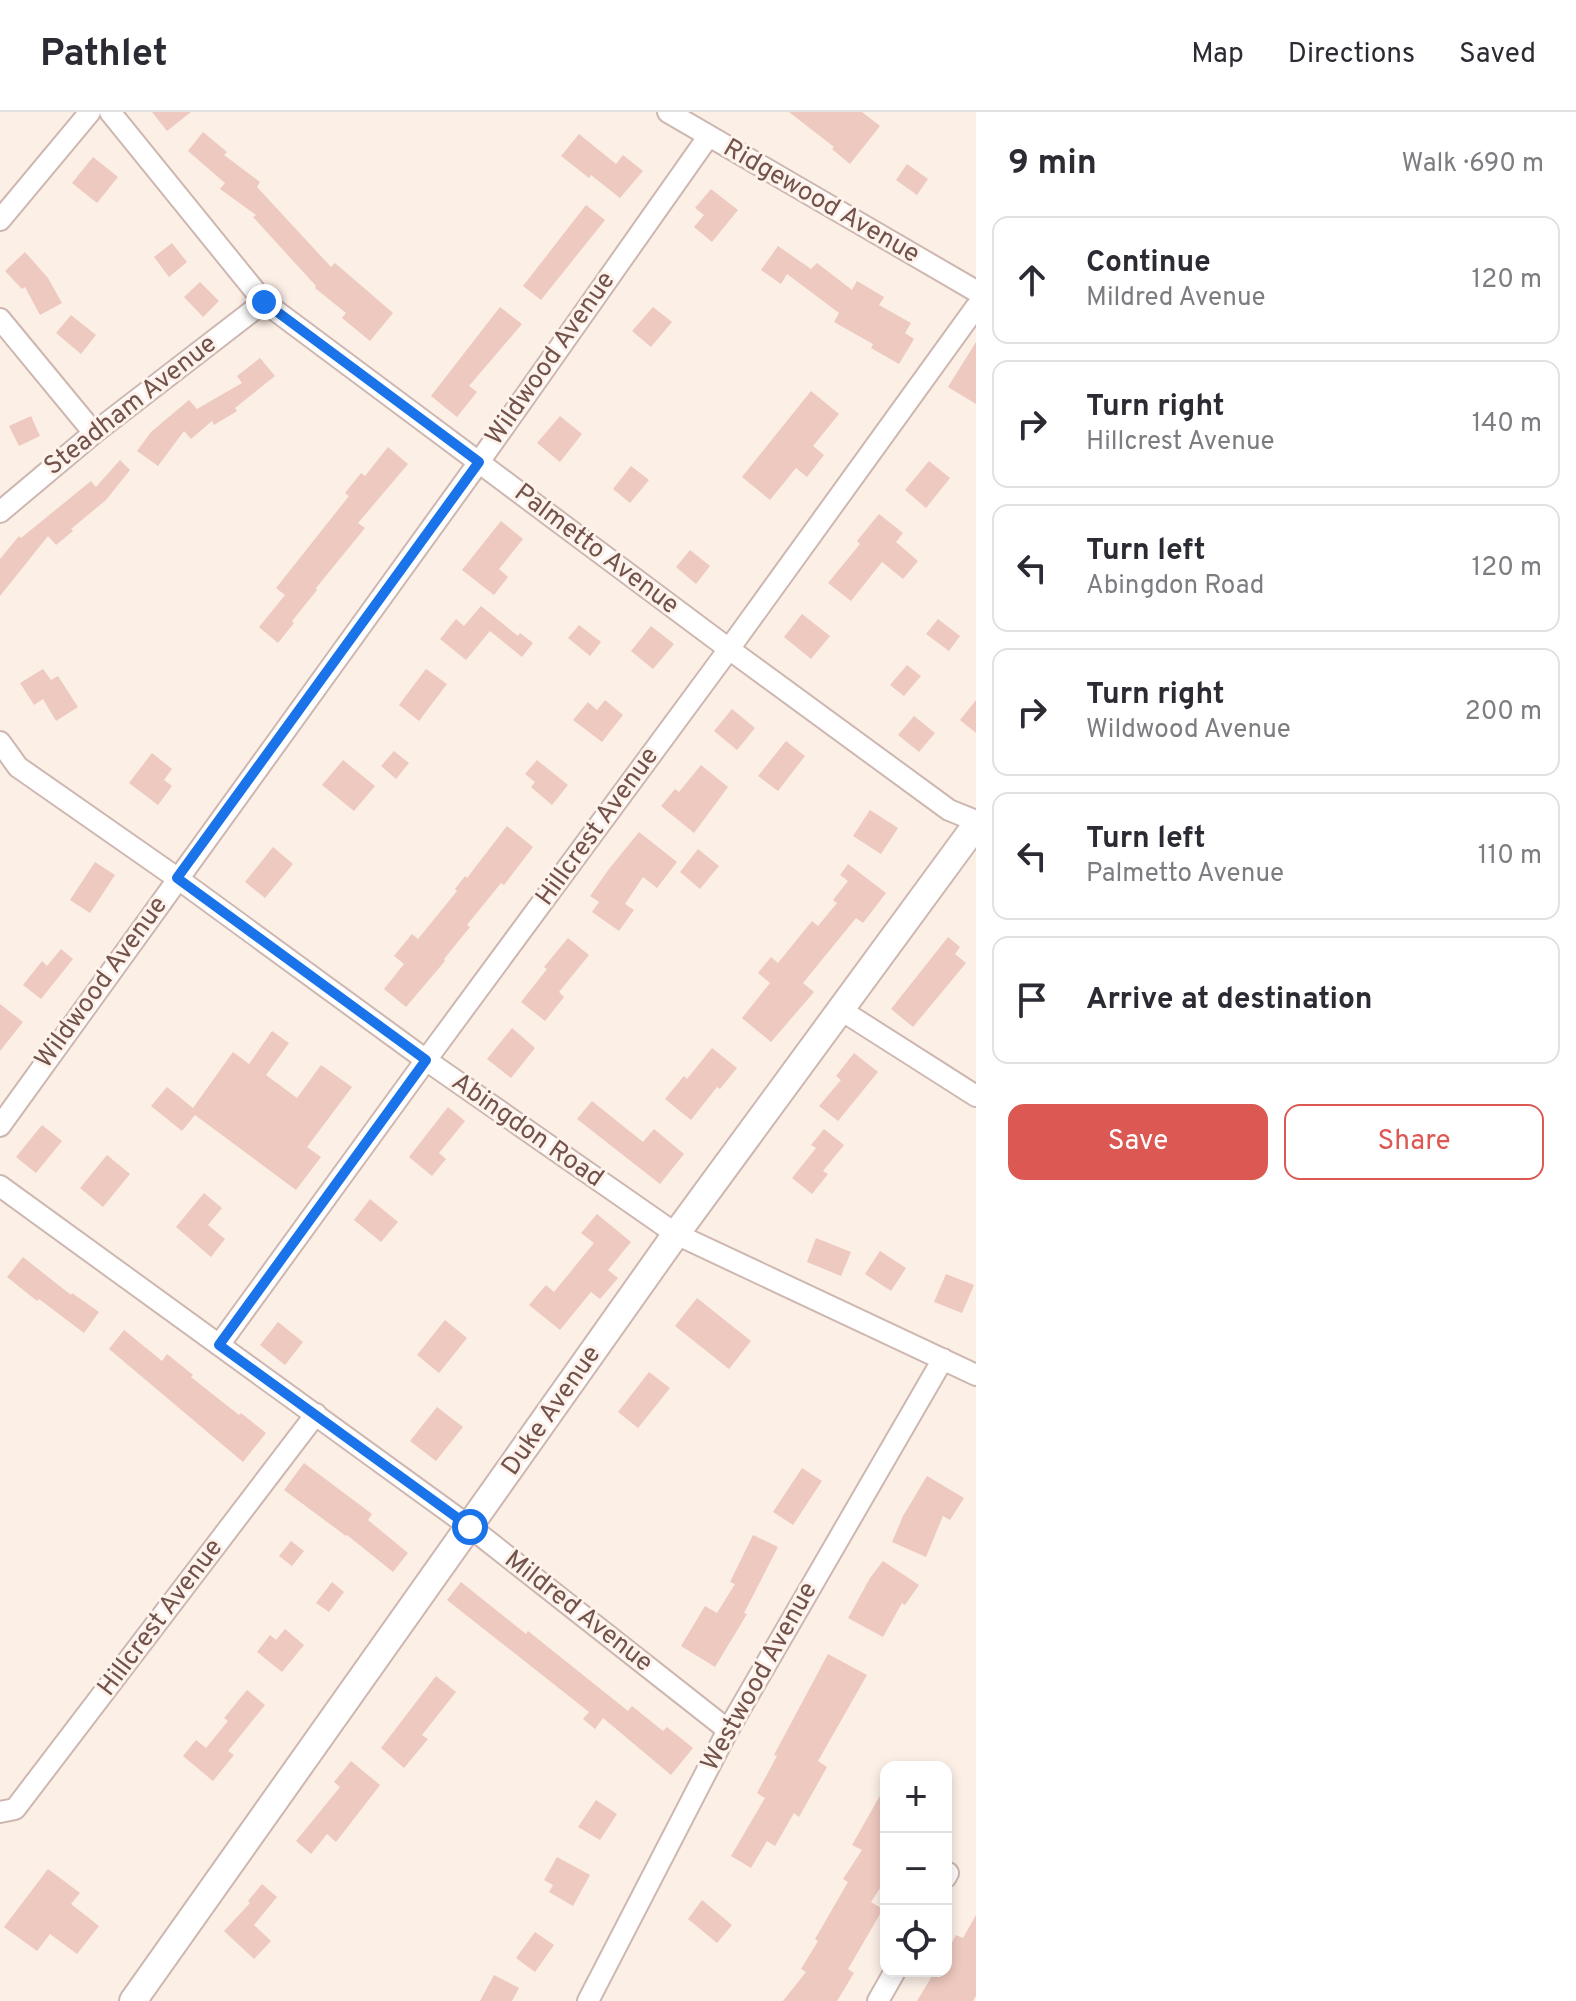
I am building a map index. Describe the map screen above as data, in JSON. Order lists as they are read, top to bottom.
{
  "streets": {
    "street": [
      "Ridgewood Avenue",
      "Wildwood Avenue",
      "Steadham Avenue",
      "Palmetto Avenue",
      "Hillcrest Avenue",
      "Abingdon Road",
      "Duke Avenue",
      "Mildred Avenue",
      "Westwood Avenue"
    ]
  },
  "crossings": [
    ["Ridgewood Avenue", "Wildwood Avenue"],
    ["Wildwood Avenue", "Palmetto Avenue"],
    ["Wildwood Avenue", "Abingdon Road"],
    ["Steadham Avenue", "Palmetto Avenue"],
    ["Palmetto Avenue", "Hillcrest Avenue"],
    ["Palmetto Avenue", "Duke Avenue"],
    ["Hillcrest Avenue", "Abingdon Road"],
    ["Hillcrest Avenue", "Mildred Avenue"],
    ["Abingdon Road", "Duke Avenue"],
    ["Abingdon Road", "Westwood Avenue"],
    ["Duke Avenue", "Mildred Avenue"],
    ["Mildred Avenue", "Westwood Avenue"]
  ],
  "page": {
    "header": "Pathlet",
    "nav": ["Map", "Directions", "Saved"],
    "heading": ["9 min", "Walk · 690 m"],
    "list": [
      ["Continue", "Mildred Avenue", "120 m"],
      ["Turn right", "Hillcrest Avenue", "140 m"],
      ["Turn left", "Abingdon Road", "120 m"],
      ["Turn right", "Wildwood Avenue", "200 m"],
      ["Turn left", "Palmetto Avenue", "110 m"],
      "Arrive at destination"
    ],
    "buttons": ["Save", "Share"],
    "map_buttons": ["+", "−"]
  }
}
